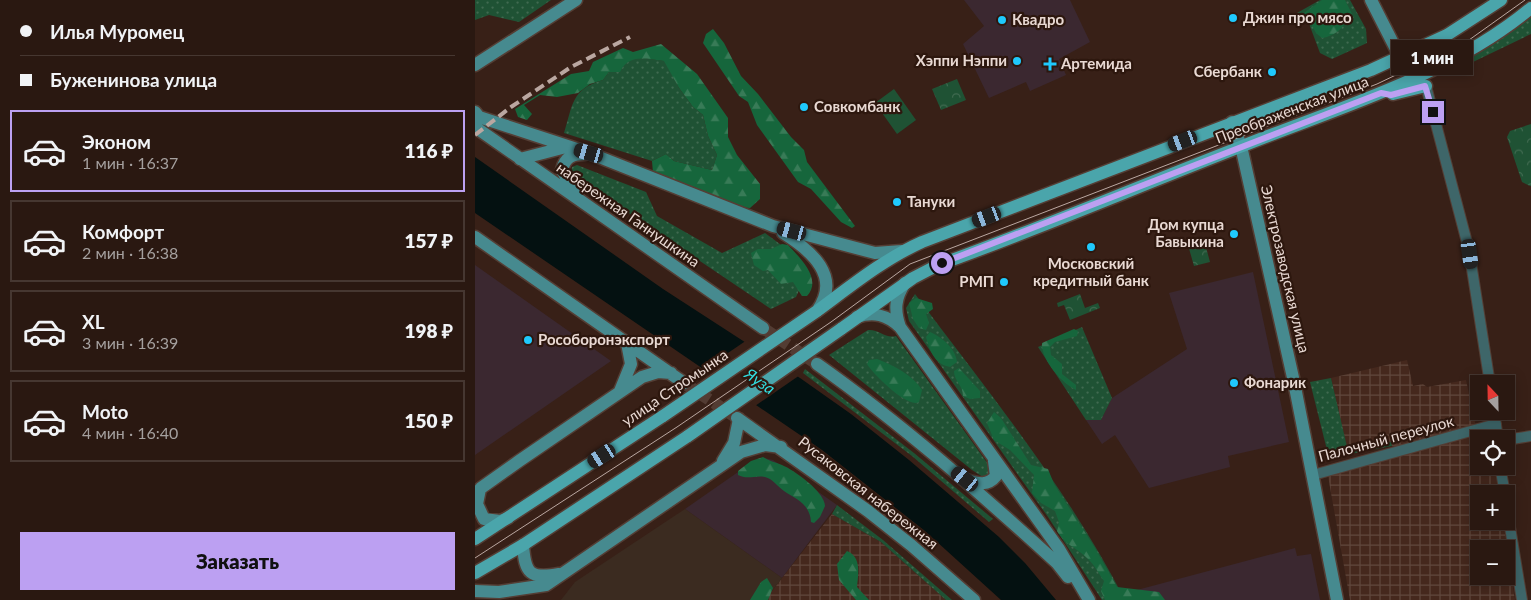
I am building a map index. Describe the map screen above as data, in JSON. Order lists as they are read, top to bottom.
{
  "streets": {
    "main road": [
      "Преображенская улица",
      "набережная Ганнушкина",
      "Электрозаводская улица",
      "улица Стромынка",
      "Русаковская набережная"
    ],
    "street": ["Палочный переулок"]
  },
  "crossings": [
    ["Преображенская улица", "Электрозаводская улица"],
    ["Преображенская улица", "улица Стромынка"],
    ["Электрозаводская улица", "Палочный переулок"]
  ],
  "water": ["Яуза"],
  "places": {
    "other": [
      "Джин про мясо",
      "Квадро",
      "Хэппи Нэппи",
      "Сбербанк",
      "Совкомбанк",
      "Тануки",
      "Дом купца Бавыкина",
      "Московский кредитный банк",
      "РМП",
      "Рособоронэкспорт",
      "Фонарик"
    ],
    "health": ["Артемида"]
  },
  "north": "top",
  "page": {
    "banner": ["Илья Муромец", "Буженинова улица"],
    "bubble": "1 мин",
    "list": [
      {
        "name": "Эконом",
        "note": "1 мин · 16:37",
        "value": "116 ₽"
      },
      {
        "name": "Комфорт",
        "note": "2 мин · 16:38",
        "value": "157 ₽"
      },
      {
        "name": "XL",
        "note": "3 мин · 16:39",
        "value": "198 ₽"
      },
      {
        "name": "Moto",
        "note": "4 мин · 16:40",
        "value": "150 ₽"
      }
    ],
    "map_buttons": ["+", "−"],
    "buttons": "Заказать"
  }
}
